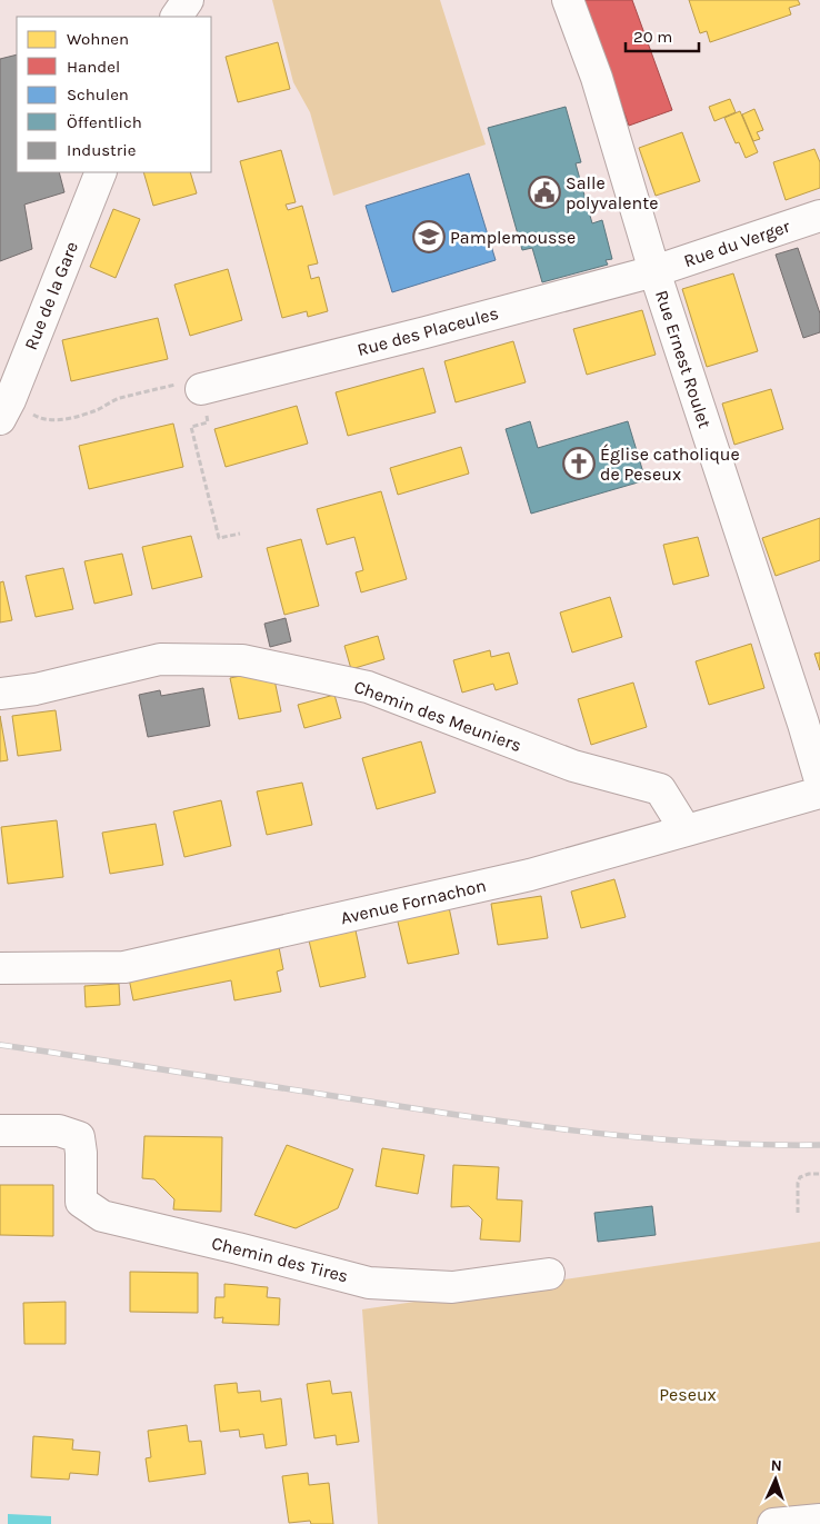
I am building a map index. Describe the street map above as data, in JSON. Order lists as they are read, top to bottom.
{
  "streets": {
    "street": [
      "Rue du Verger",
      "Rue de la Gare",
      "Rue des Placeules",
      "Rue Ernest Roulet",
      "Chemin des Meuniers",
      "Avenue Fornachon",
      "Chemin des Tires"
    ]
  },
  "crossings": [
    ["Rue du Verger", "Rue des Placeules"],
    ["Rue du Verger", "Rue Ernest Roulet"],
    ["Rue des Placeules", "Rue Ernest Roulet"],
    ["Chemin des Meuniers", "Avenue Fornachon"]
  ],
  "parks": ["Peseux"],
  "places": {
    "public building": ["Salle polyvalente"],
    "school or university": ["Pamplemousse"],
    "church": ["Église catholique de Peseux"]
  },
  "legend": [
    "Wohnen",
    "Handel",
    "Schulen",
    "Öffentlich",
    "Industrie"
  ],
  "scale_bar": "20 m",
  "north": "top"
}
